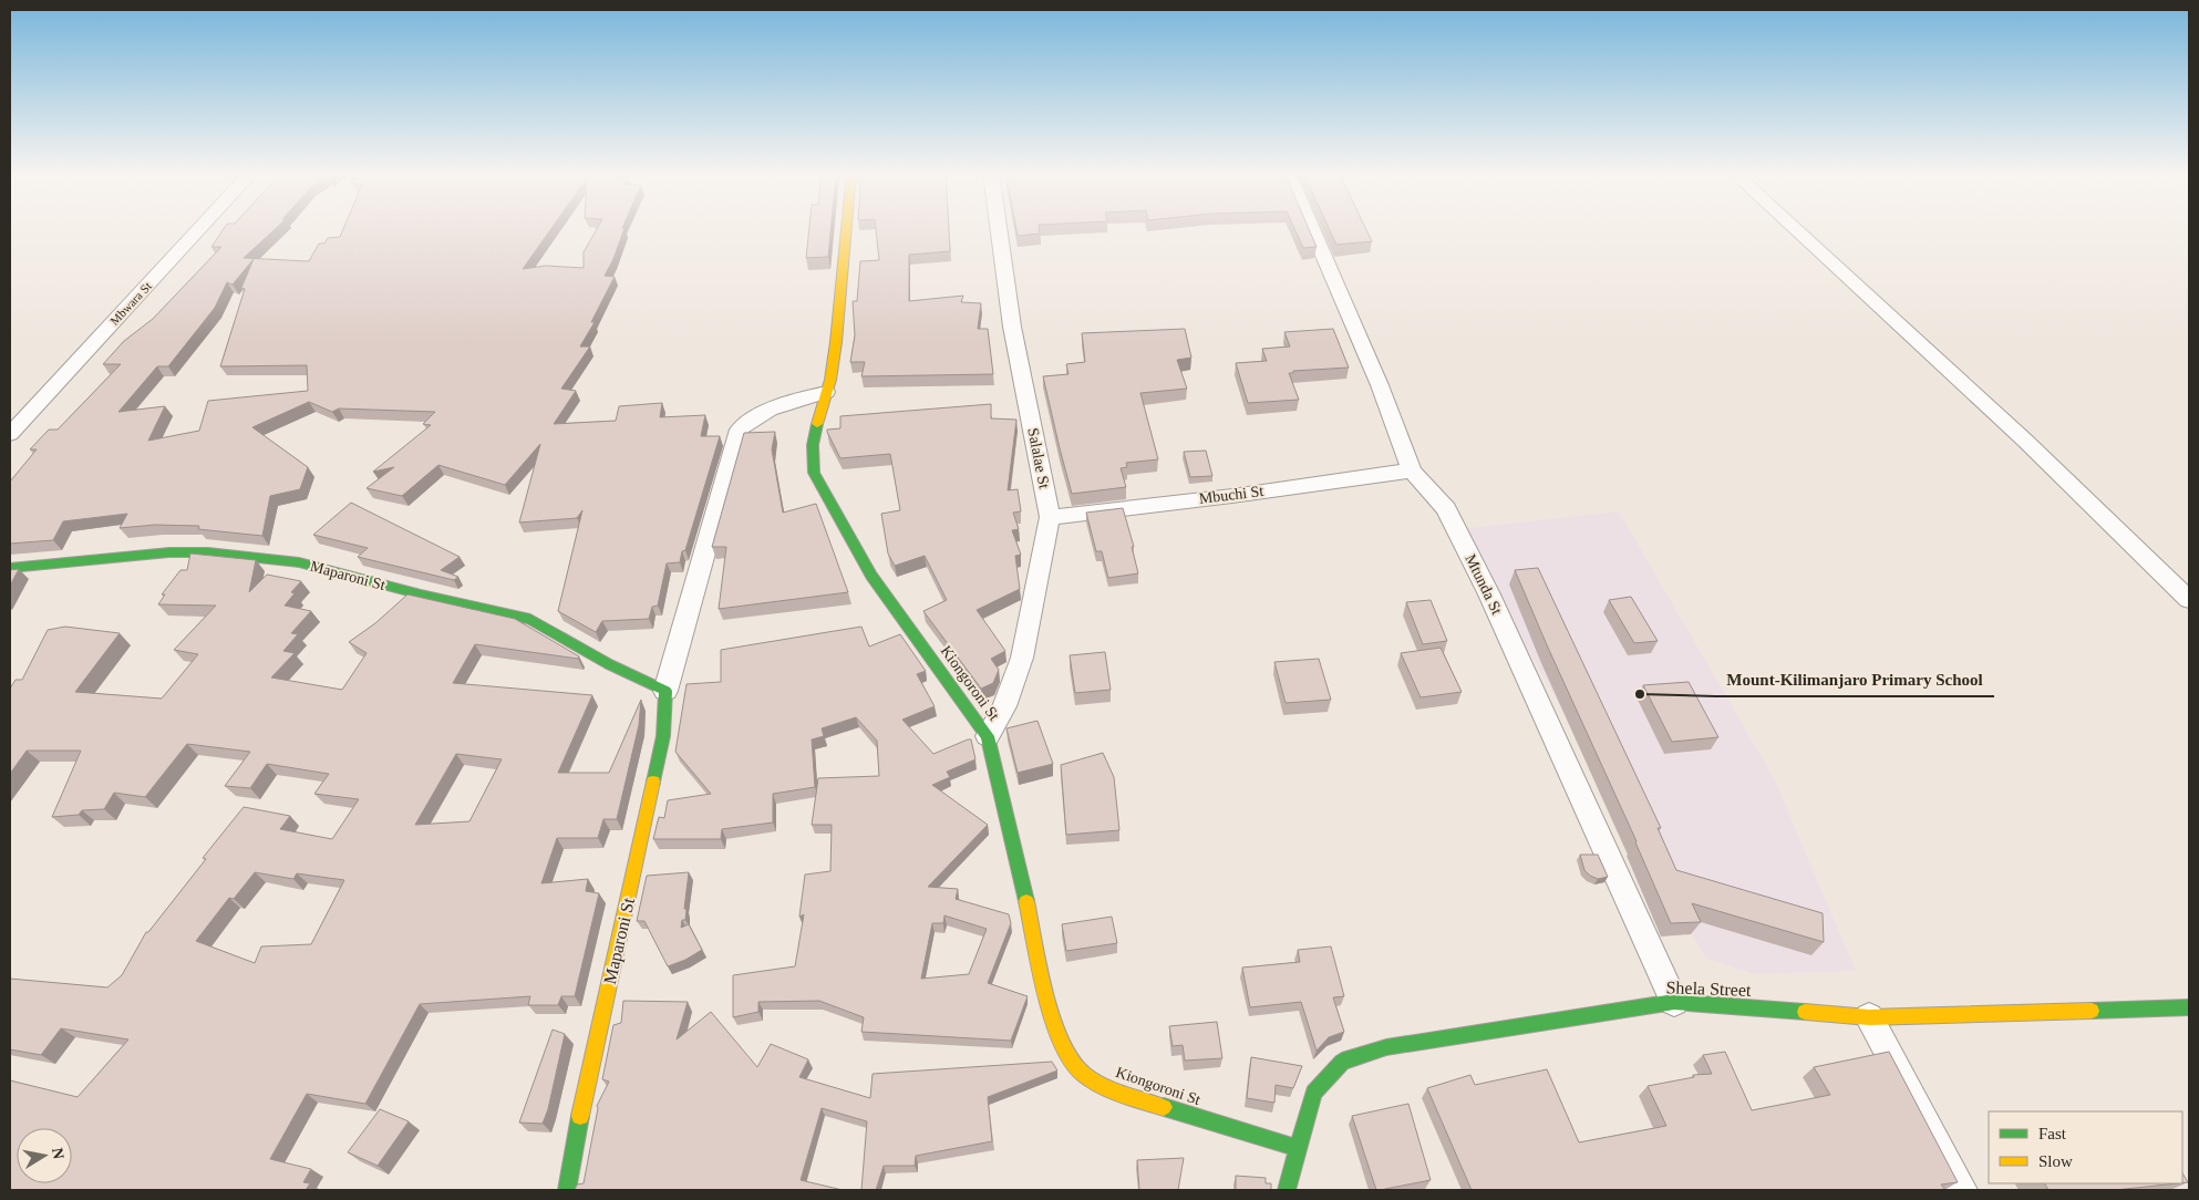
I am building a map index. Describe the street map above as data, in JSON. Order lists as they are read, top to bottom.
{
  "streets": {
    "street": [
      "Mbwara St",
      "Salalae St",
      "Mbuchi St",
      "Maparoni St",
      "Mtunda St",
      "Kiongoroni St",
      "Shela Street"
    ]
  },
  "crossings": [
    ["Salalae St", "Mbuchi St"],
    ["Salalae St", "Kiongoroni St"],
    ["Mbuchi St", "Mtunda St"],
    ["Maparoni St", "Kiongoroni St"],
    ["Mtunda St", "Shela Street"],
    ["Kiongoroni St", "Shela Street"]
  ],
  "places": ["Mount-Kilimanjaro Primary School"],
  "legend": ["Fast", "Slow"],
  "north": "right"
}
